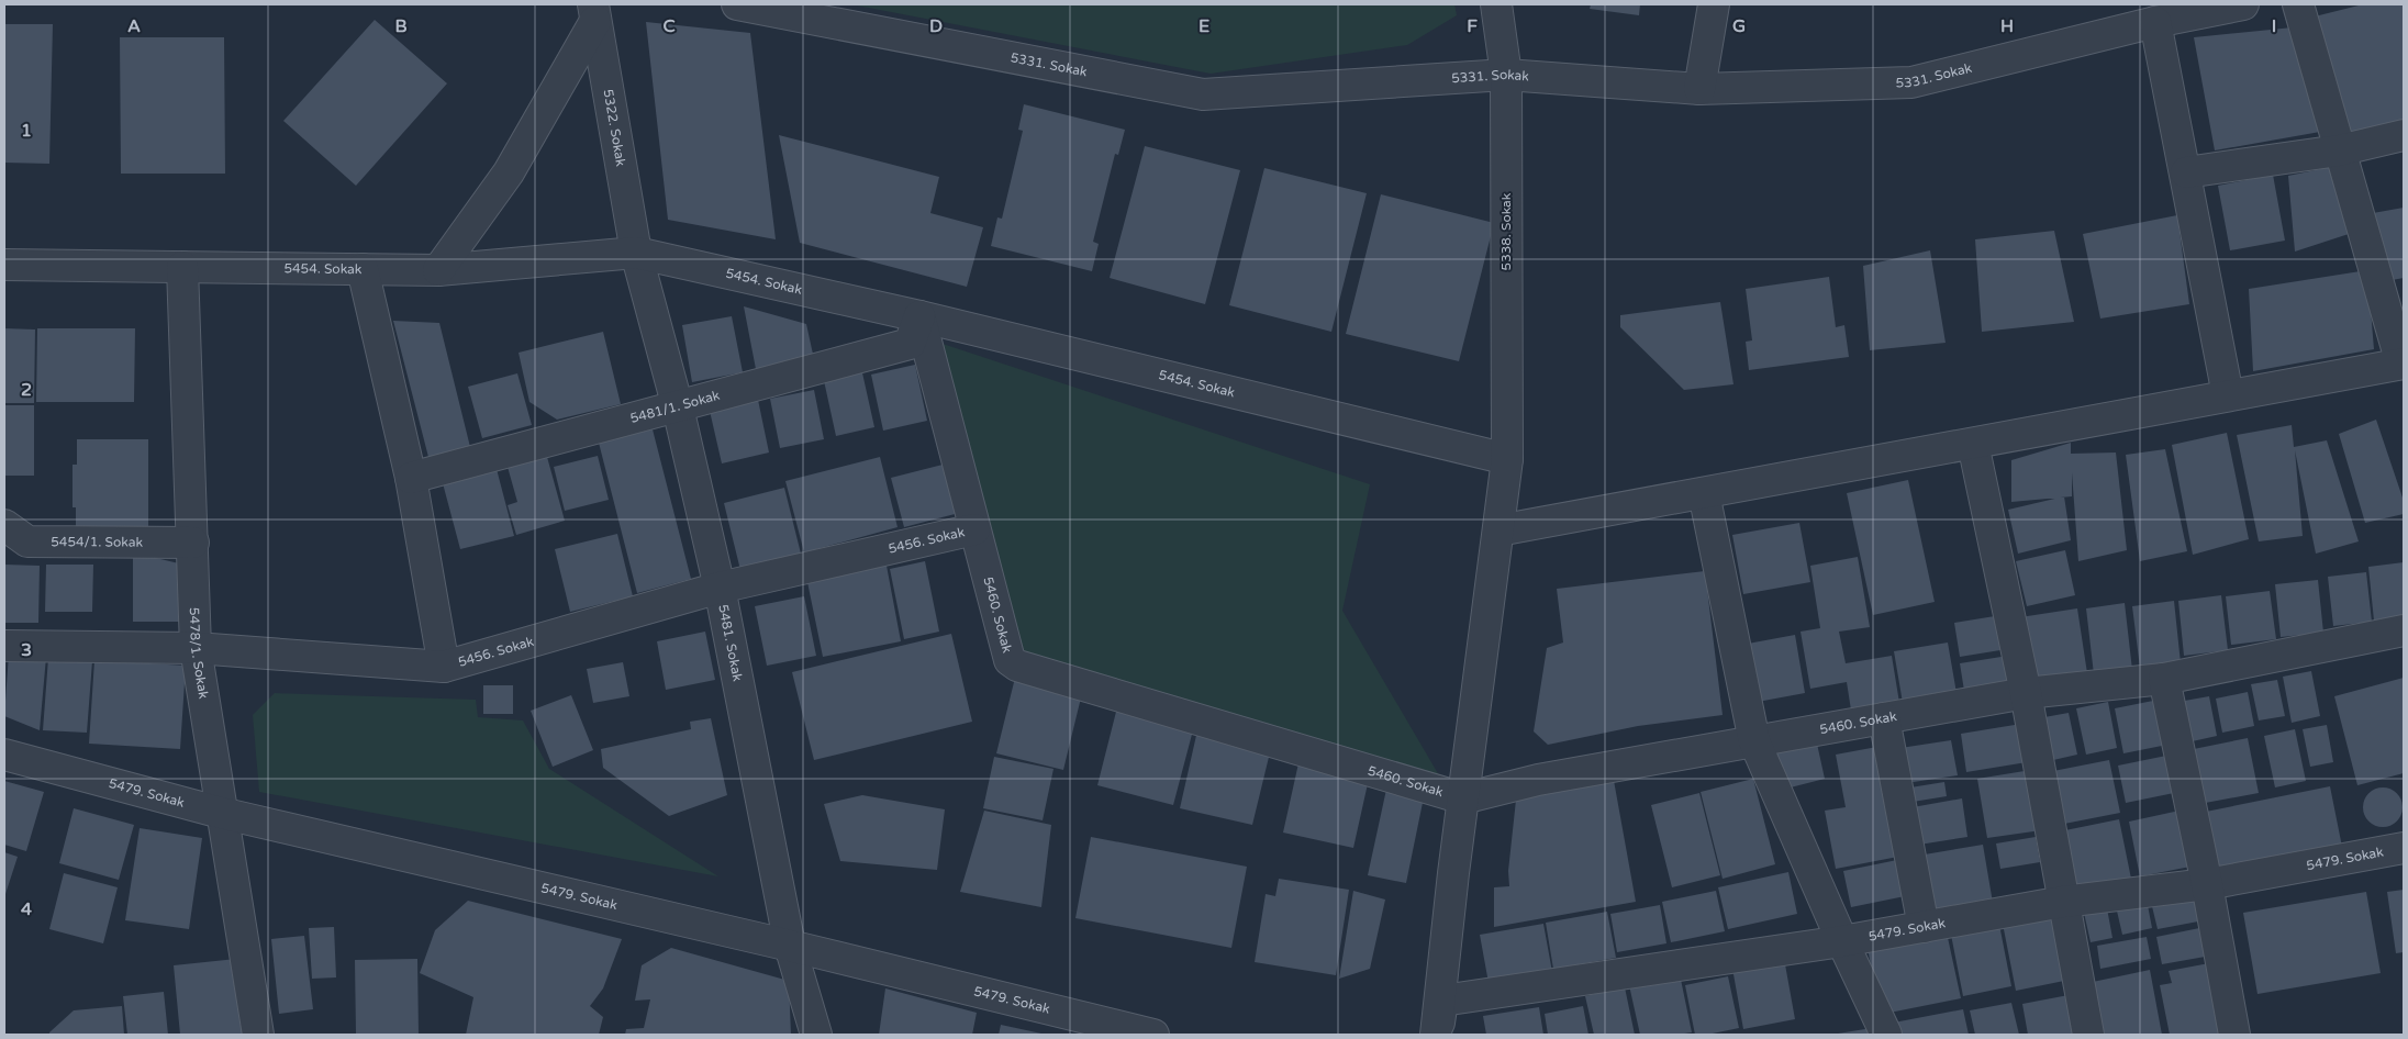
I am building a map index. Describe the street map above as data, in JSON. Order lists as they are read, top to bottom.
{
  "streets": {
    "street": [
      "5331. Sokak",
      "5322. Sokak",
      "5338. Sokak",
      "5454. Sokak",
      "5481/1. Sokak",
      "5456. Sokak",
      "5454/1. Sokak",
      "5460. Sokak",
      "5481. Sokak",
      "5478/1. Sokak",
      "5479. Sokak"
    ]
  },
  "crossings": [
    ["5331. Sokak", "5338. Sokak"],
    ["5322. Sokak", "5454. Sokak"],
    ["5322. Sokak", "5481. Sokak"],
    ["5338. Sokak", "5454. Sokak"],
    ["5338. Sokak", "5460. Sokak"],
    ["5338. Sokak", "5479. Sokak"],
    ["5454. Sokak", "5481/1. Sokak"],
    ["5454. Sokak", "5460. Sokak"],
    ["5454. Sokak", "5481. Sokak"],
    ["5454. Sokak", "5478/1. Sokak"],
    ["5481/1. Sokak", "5460. Sokak"],
    ["5481/1. Sokak", "5481. Sokak"],
    ["5456. Sokak", "5460. Sokak"],
    ["5456. Sokak", "5481. Sokak"],
    ["5456. Sokak", "5478/1. Sokak"],
    ["5454/1. Sokak", "5478/1. Sokak"],
    ["5481. Sokak", "5479. Sokak"],
    ["5478/1. Sokak", "5479. Sokak"]
  ],
  "grid": {
    "columns": [
      "A",
      "B",
      "C",
      "D",
      "E",
      "F",
      "G",
      "H",
      "I"
    ],
    "rows": [
      "1",
      "2",
      "3",
      "4"
    ]
  }
}
